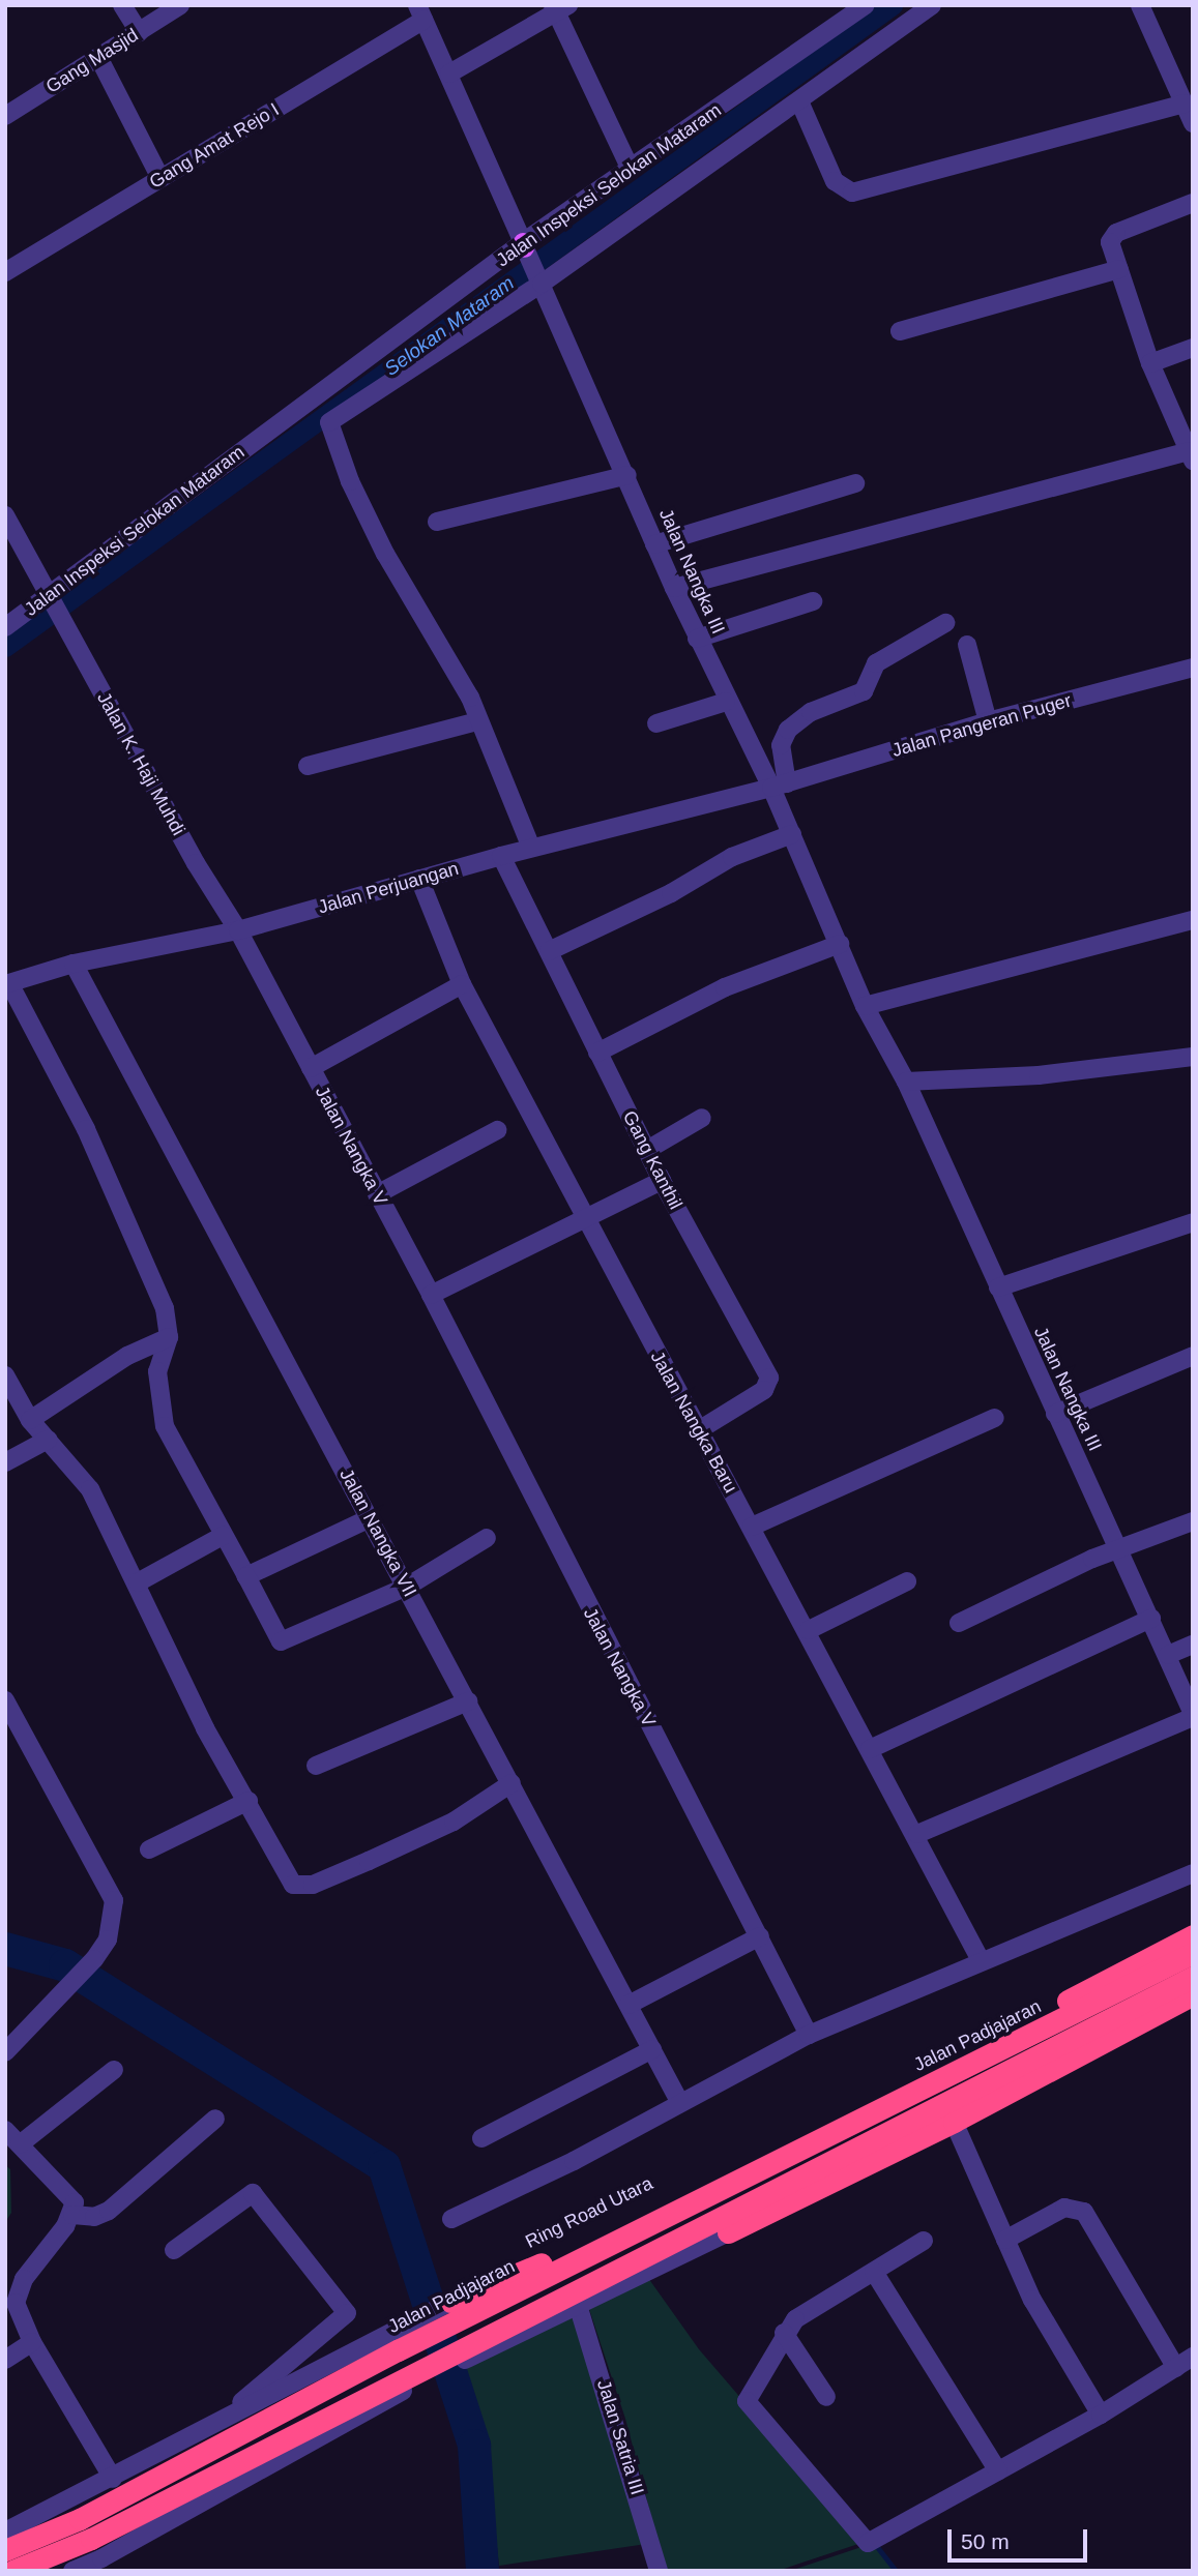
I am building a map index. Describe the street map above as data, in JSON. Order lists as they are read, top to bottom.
{
  "streets": {
    "highway": ["Jalan Padjajaran"],
    "street": [
      "Gang Masjid",
      "Gang Amat Rejo I",
      "Jalan Inspeksi Selokan Mataram",
      "Jalan Nangka III",
      "Jalan Pangeran Puger",
      "Jalan K. Haji Muhdi",
      "Jalan Perjuangan",
      "Jalan Nangka V",
      "Gang Kanthil",
      "Jalan Nangka Baru",
      "Jalan Nangka VII",
      "Jalan Satria III"
    ]
  },
  "crossings": [
    ["Gang Amat Rejo I", "Jalan Nangka III"],
    ["Jalan Inspeksi Selokan Mataram", "Jalan Nangka III"],
    ["Jalan Inspeksi Selokan Mataram", "Jalan K. Haji Muhdi"],
    ["Jalan Nangka III", "Jalan Pangeran Puger"],
    ["Jalan Nangka III", "Jalan Perjuangan"],
    ["Jalan Pangeran Puger", "Jalan Perjuangan"],
    ["Jalan K. Haji Muhdi", "Jalan Perjuangan"],
    ["Jalan K. Haji Muhdi", "Jalan Nangka V"],
    ["Jalan Perjuangan", "Jalan Nangka V"],
    ["Jalan Perjuangan", "Gang Kanthil"],
    ["Jalan Perjuangan", "Jalan Nangka Baru"],
    ["Jalan Perjuangan", "Jalan Nangka VII"],
    ["Gang Kanthil", "Jalan Nangka Baru"]
  ],
  "water": ["Selokan Mataram"],
  "scale_bar": "50 m"
}
